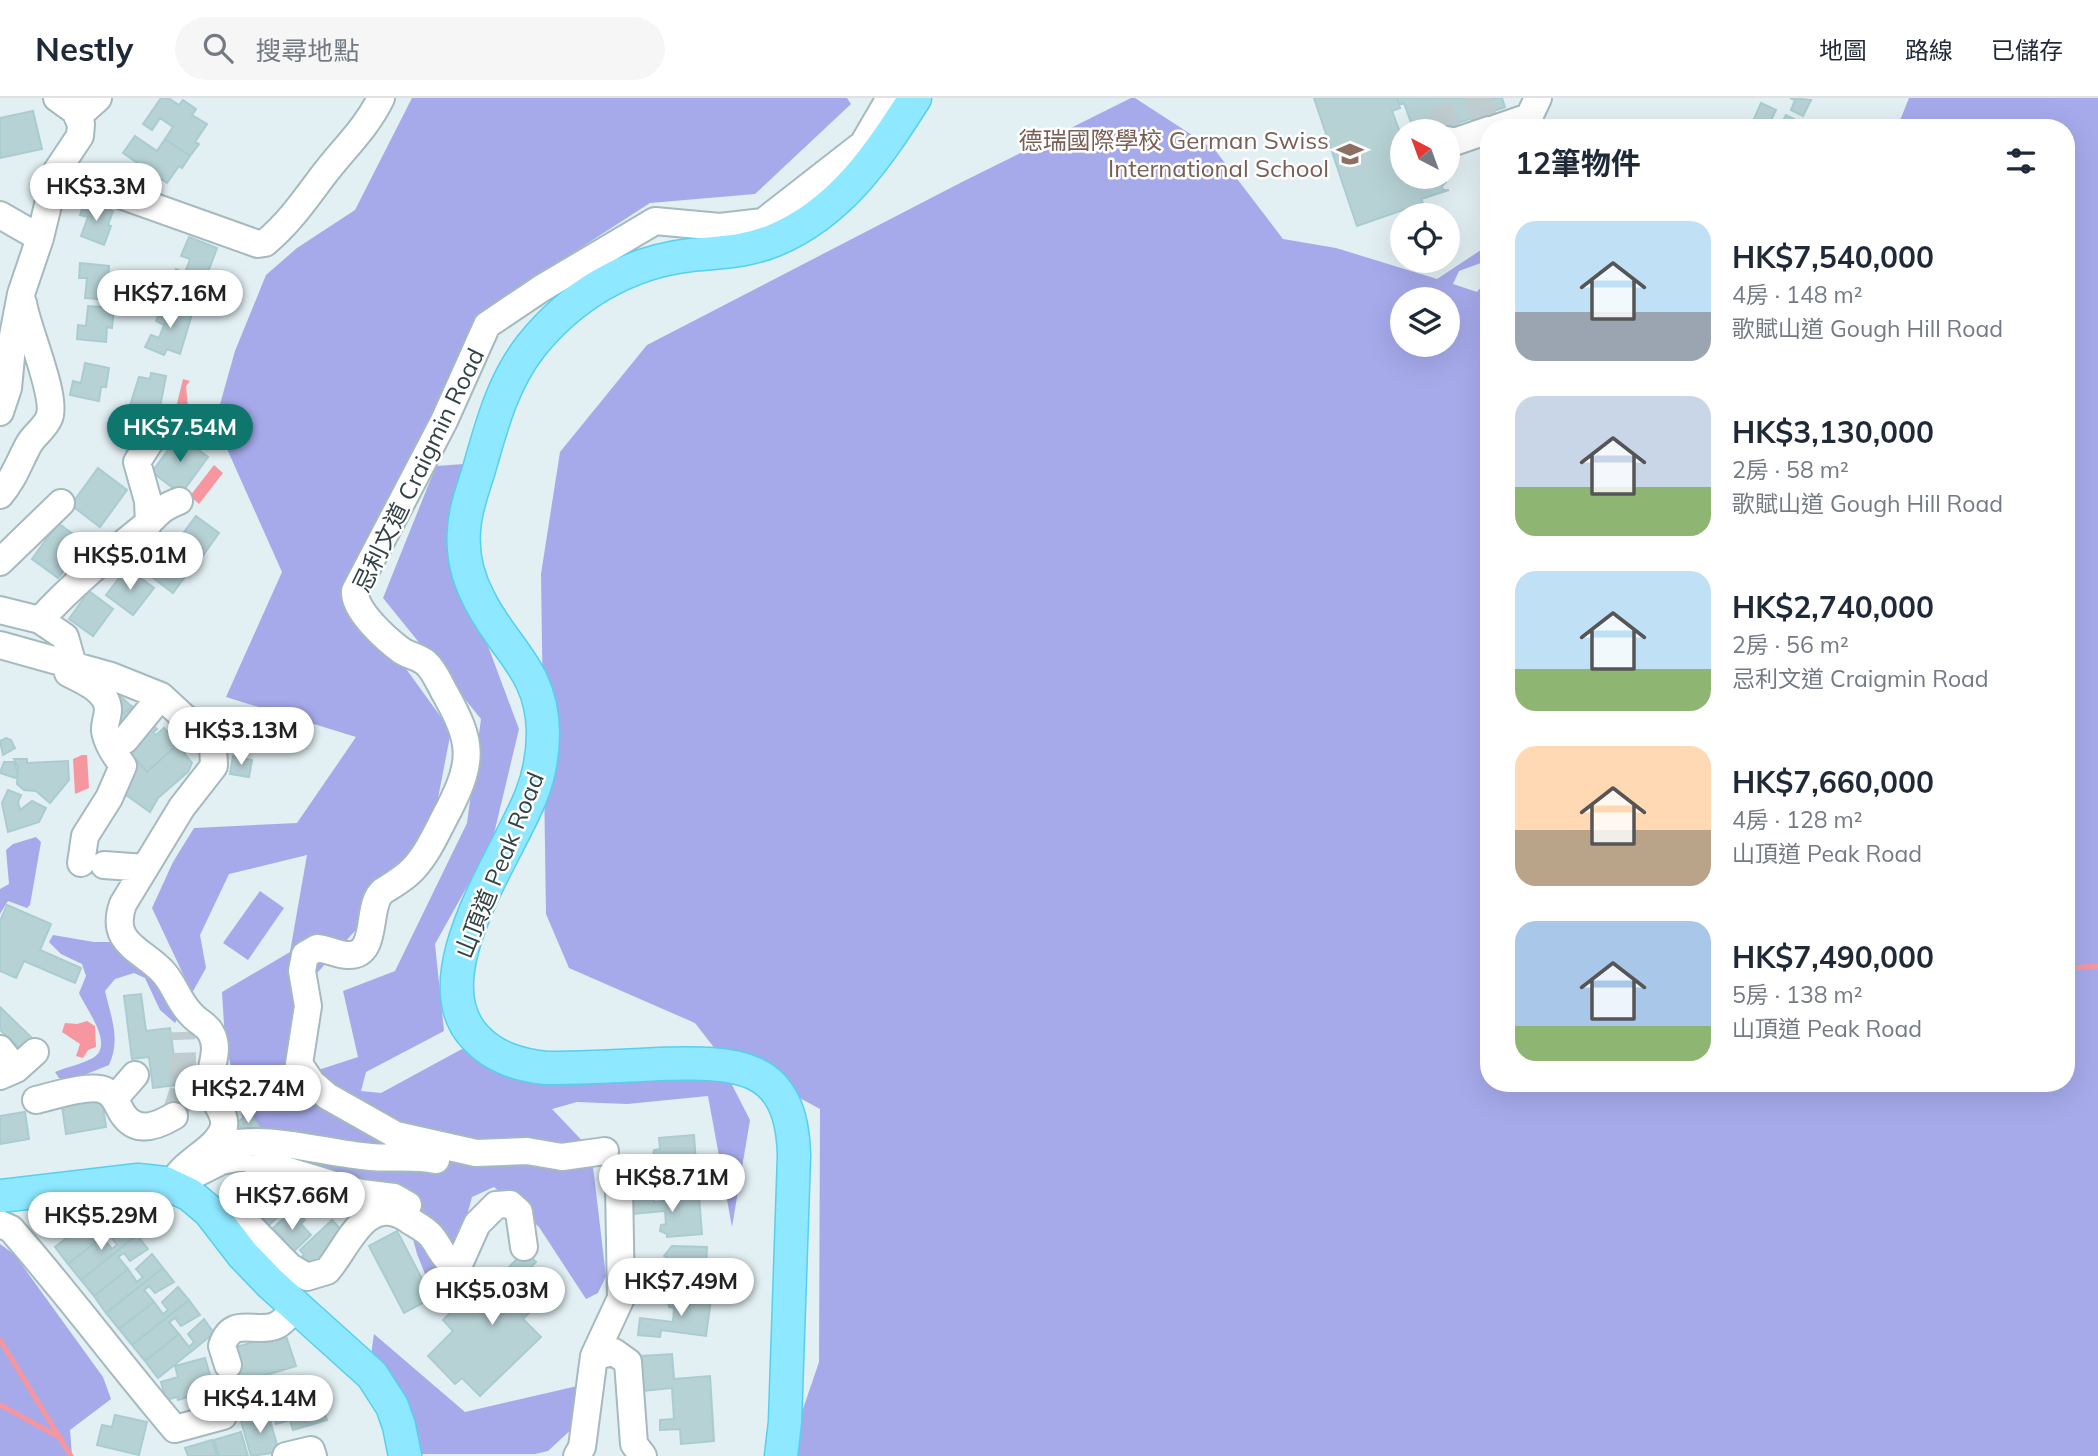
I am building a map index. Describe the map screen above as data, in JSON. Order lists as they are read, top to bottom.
{
  "streets": {
    "main road": ["山頂道 Peak Road"],
    "street": ["忌利文道 Craigmin Road"]
  },
  "places": {
    "school or university": ["德瑞國際學校 German Swiss International School"]
  },
  "north": "top left",
  "page": {
    "header": "Nestly",
    "search": "搜尋地點",
    "nav": ["地圖", "路線", "已儲存"],
    "heading": "12筆物件",
    "price": [
      "HK$3.3M",
      "HK$7.16M",
      "HK$7.54M",
      "HK$5.01M",
      "HK$3.13M",
      "HK$2.74M",
      "HK$8.71M",
      "HK$7.66M",
      "HK$5.29M",
      "HK$7.49M",
      "HK$5.03M",
      "HK$4.14M"
    ],
    "list": [
      {
        "name": "HK$7,540,000",
        "note": "4房 · 148 m² · 歌賦山道 Gough Hill Road"
      },
      {
        "name": "HK$3,130,000",
        "note": "2房 · 58 m² · 歌賦山道 Gough Hill Road"
      },
      {
        "name": "HK$2,740,000",
        "note": "2房 · 56 m² · 忌利文道 Craigmin Road"
      },
      {
        "name": "HK$7,660,000",
        "note": "4房 · 128 m² · 山頂道 Peak Road"
      },
      {
        "name": "HK$7,490,000",
        "note": "5房 · 138 m² · 山頂道 Peak Road"
      }
    ]
  }
}
